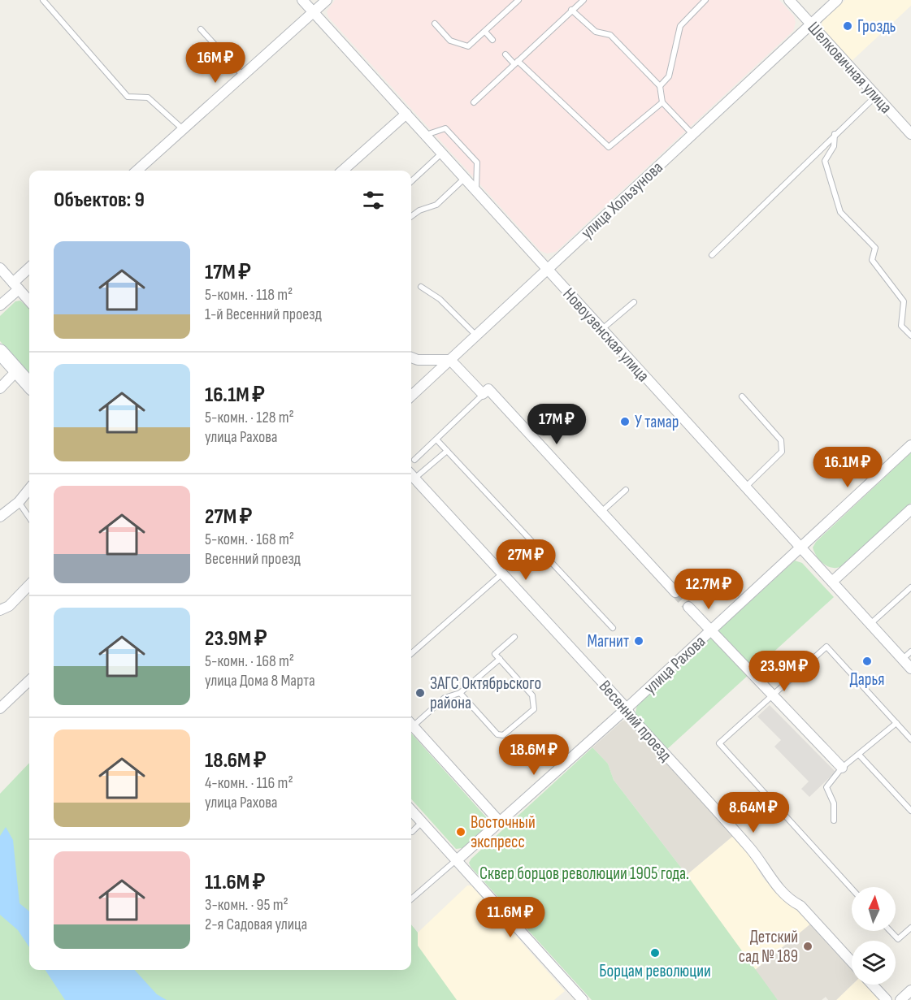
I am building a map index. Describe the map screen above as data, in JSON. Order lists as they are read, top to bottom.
{
  "streets": {
    "street": [
      "Шелковичная улица",
      "улица Хользунова",
      "Новоузенская улица",
      "улица Рахова",
      "Весенний проезд"
    ]
  },
  "crossings": [
    ["Шелковичная улица", "улица Хользунова"],
    ["улица Хользунова", "Новоузенская улица"],
    ["Новоузенская улица", "улица Рахова"],
    ["улица Рахова", "Весенний проезд"]
  ],
  "parks": ["Сквер борцов революции 1905 года."],
  "places": [
    "Гроздь",
    "У тамар",
    "Магнит",
    "Дарья",
    "ЗАГС Октябрьского района",
    "Восточный экспресс",
    "Детский сад № 189",
    "Борцам революции"
  ],
  "north": "top",
  "page": {
    "price": [
      "16M ₽",
      "17M ₽",
      "16.1M ₽",
      "27M ₽",
      "12.7M ₽",
      "23.9M ₽",
      "18.6M ₽",
      "8.64M ₽",
      "11.6M ₽"
    ],
    "heading": "Объектов: 9",
    "list": [
      {
        "name": "17M ₽",
        "note": "5-комн. · 118 m² · 1-й Весенний проезд"
      },
      {
        "name": "16.1M ₽",
        "note": "5-комн. · 128 m² · улица Рахова"
      },
      {
        "name": "27M ₽",
        "note": "5-комн. · 168 m² · Весенний проезд"
      },
      {
        "name": "23.9M ₽",
        "note": "5-комн. · 168 m² · улица Дома 8 Марта"
      },
      {
        "name": "18.6M ₽",
        "note": "4-комн. · 116 m² · улица Рахова"
      },
      {
        "name": "11.6M ₽",
        "note": "3-комн. · 95 m² · 2-я Садовая улица"
      }
    ]
  }
}
